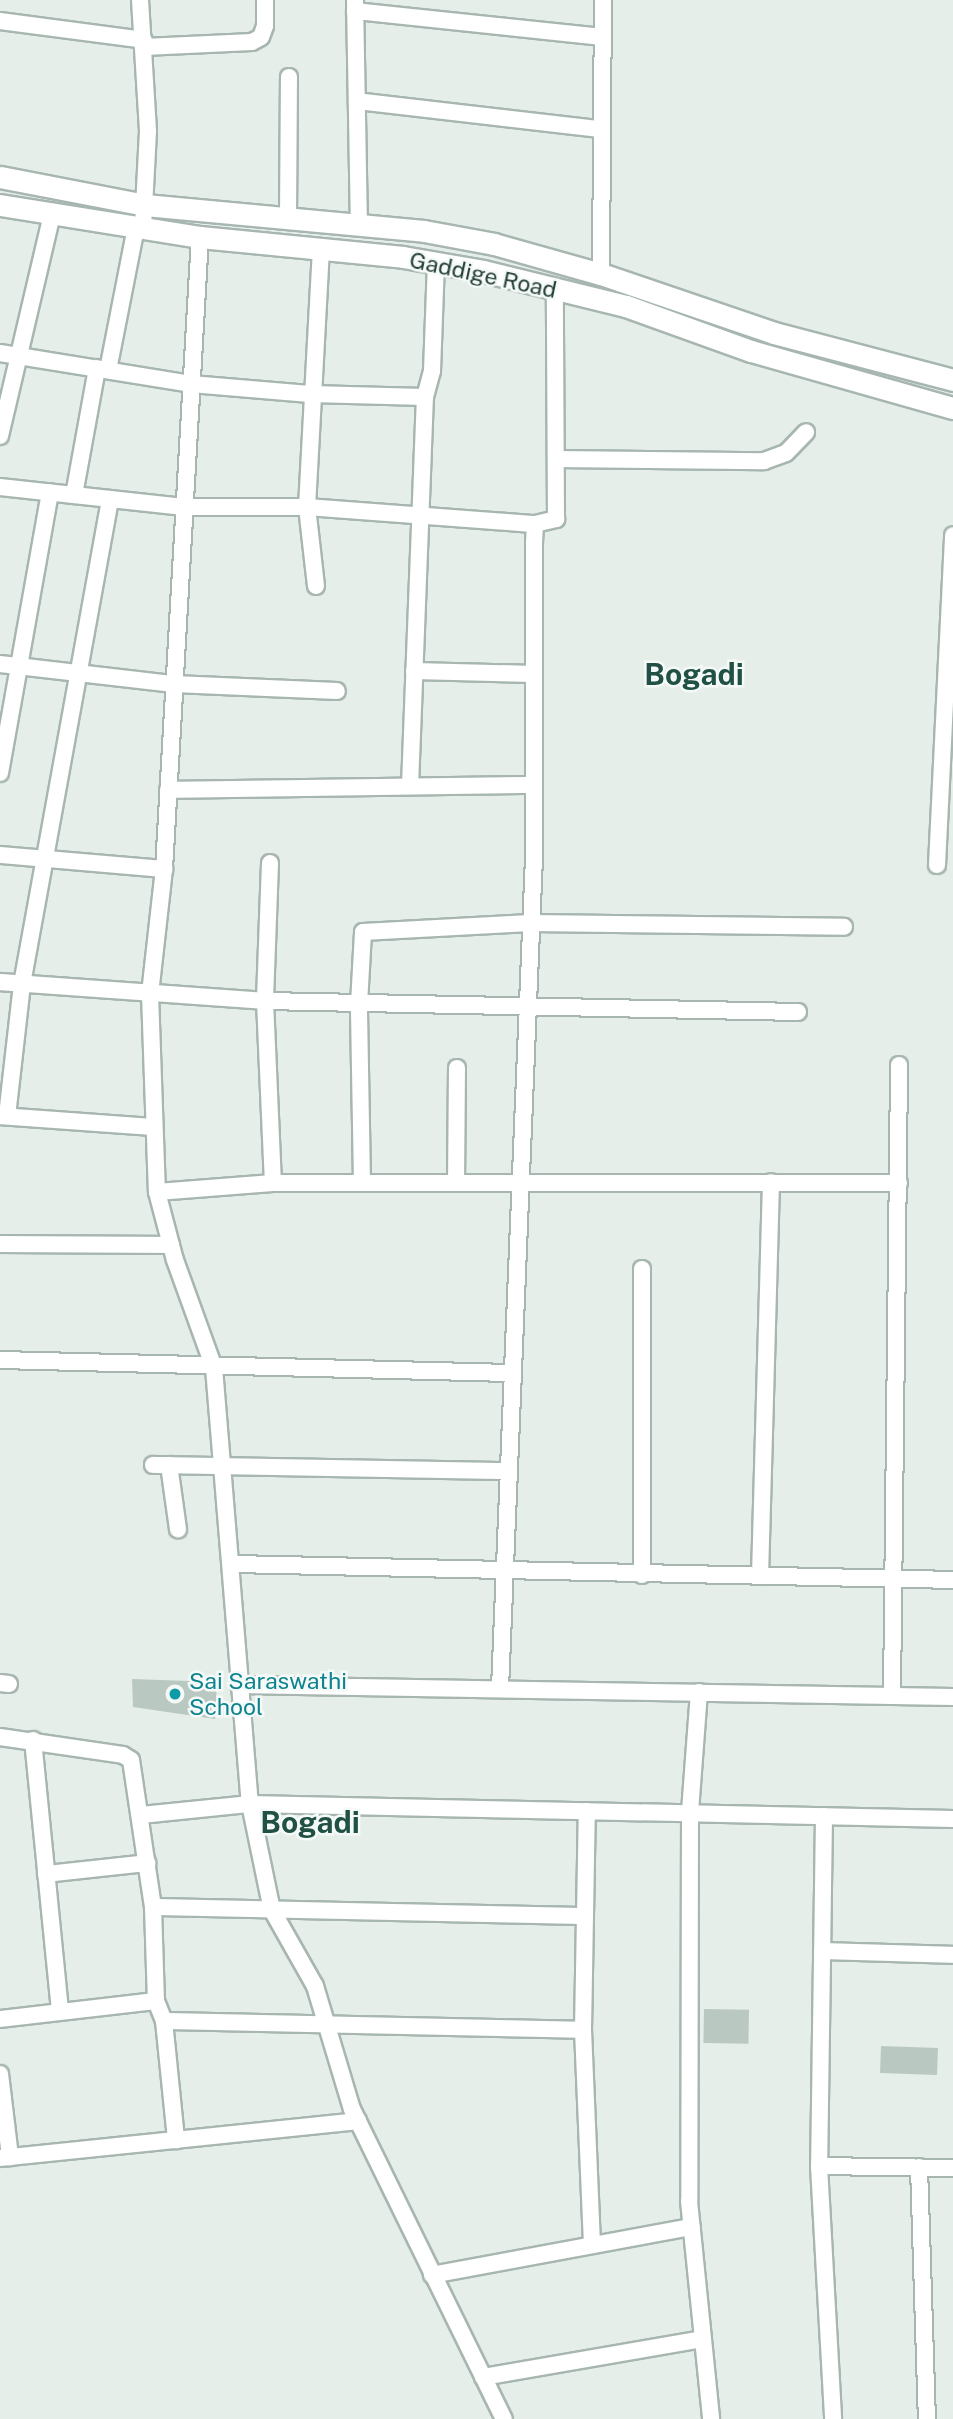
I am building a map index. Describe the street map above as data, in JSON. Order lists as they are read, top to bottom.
{
  "streets": {
    "main road": ["Gaddige Road"]
  },
  "districts": ["Bogadi", "Bogadi"],
  "places": ["Sai Saraswathi School"]
}
